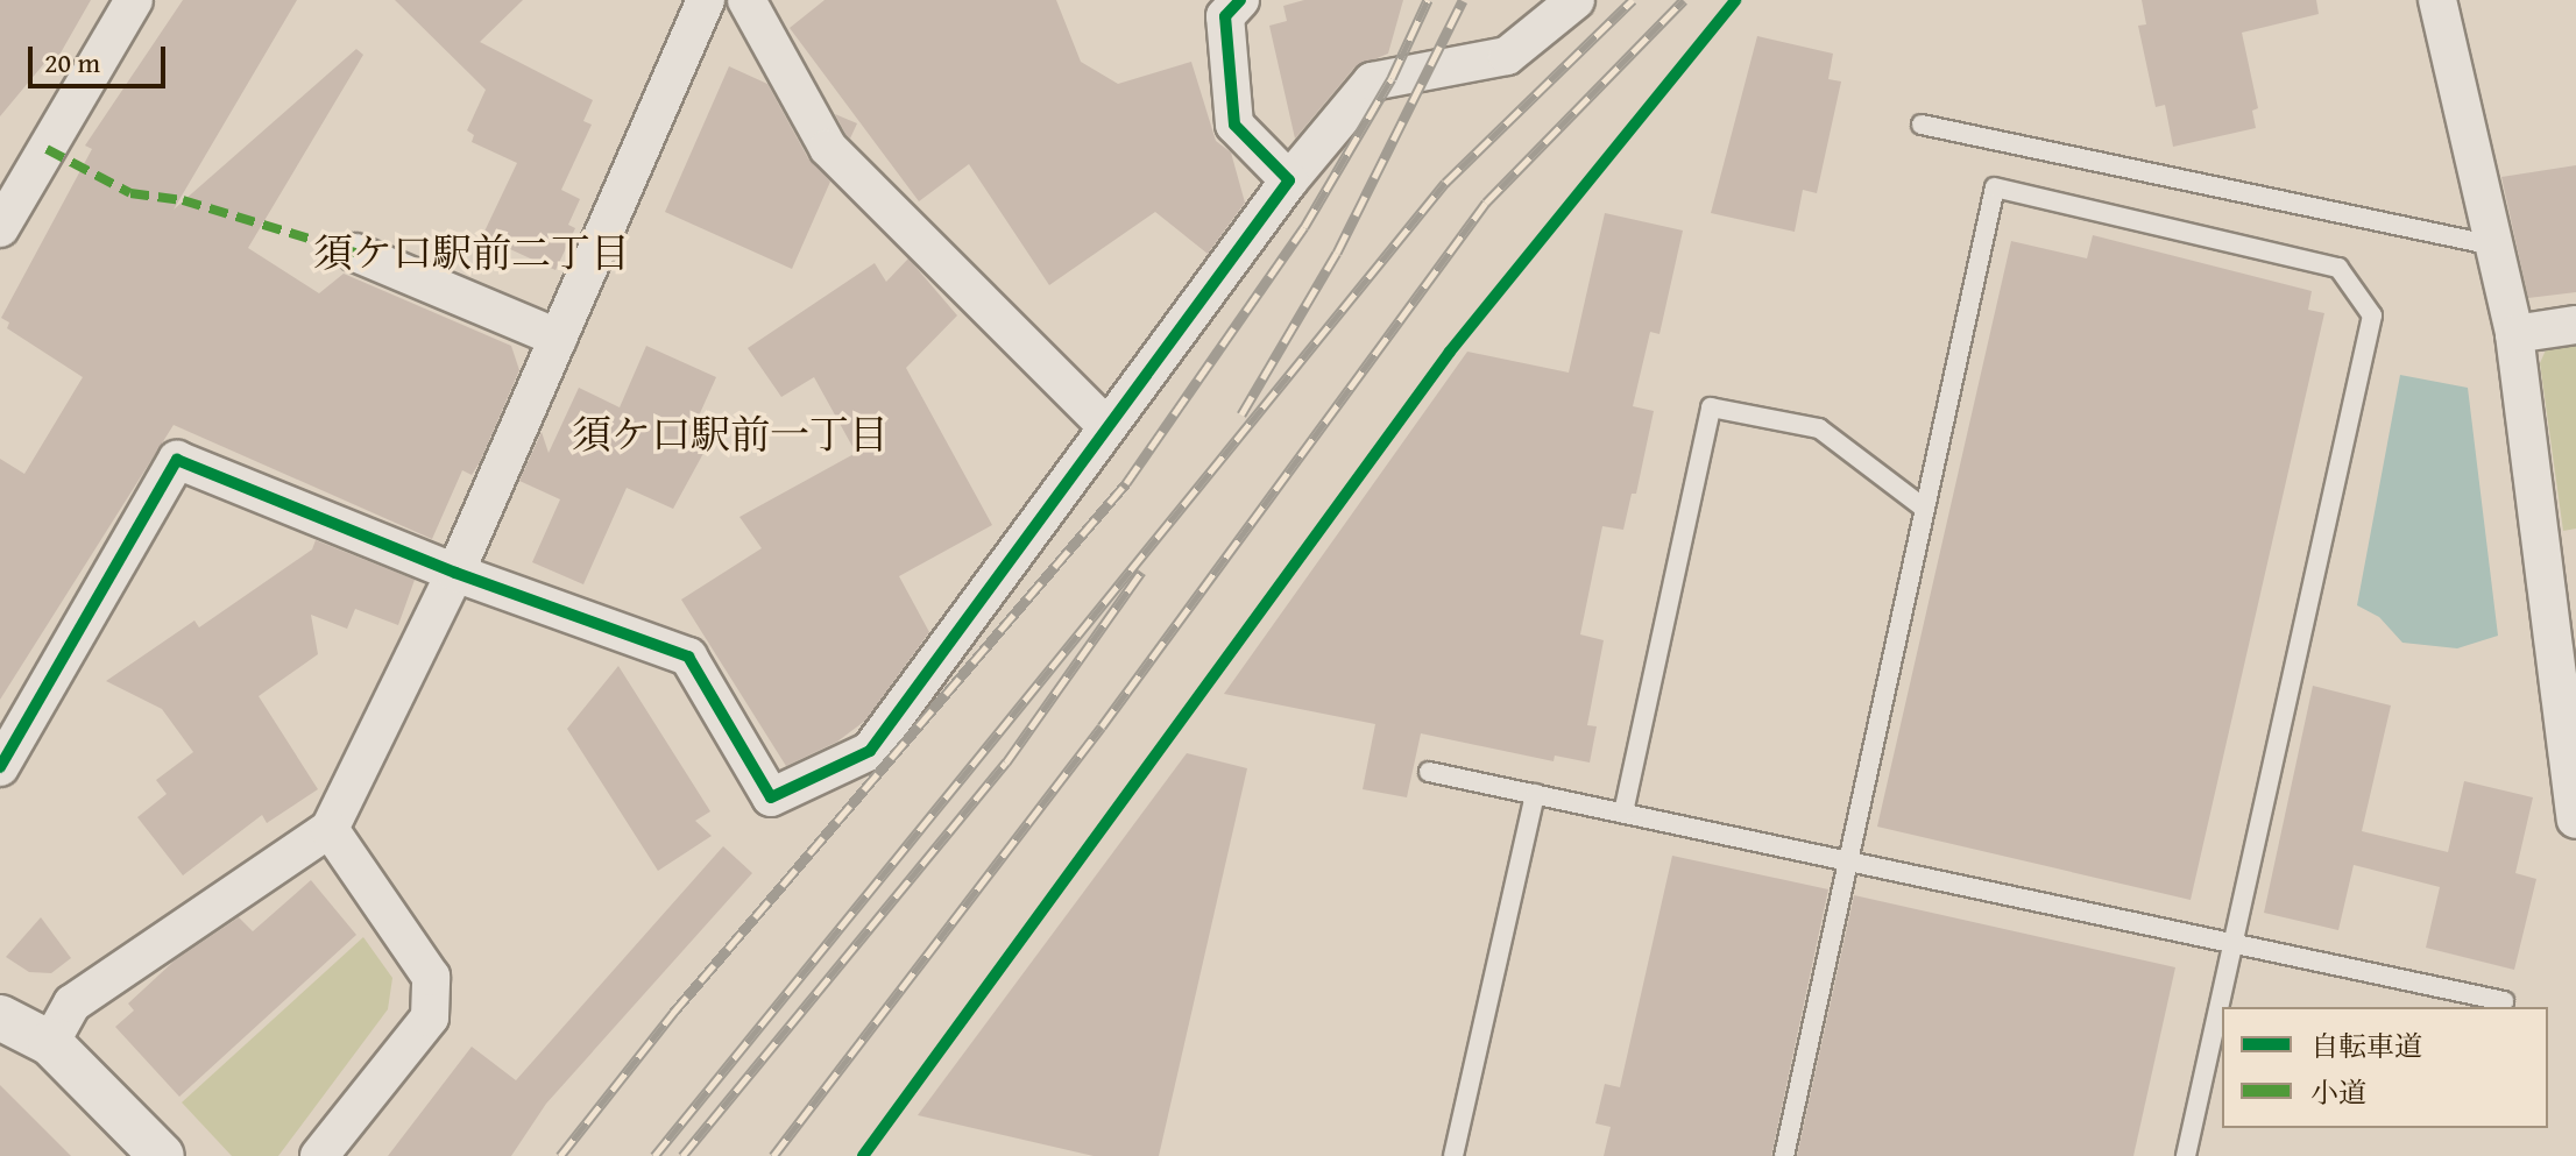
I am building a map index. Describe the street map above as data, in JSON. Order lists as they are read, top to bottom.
{
  "districts": ["須ケ口駅前二丁目", "須ケ口駅前一丁目"],
  "legend": ["自転車道", "小道"],
  "scale_bar": "20 m"
}
